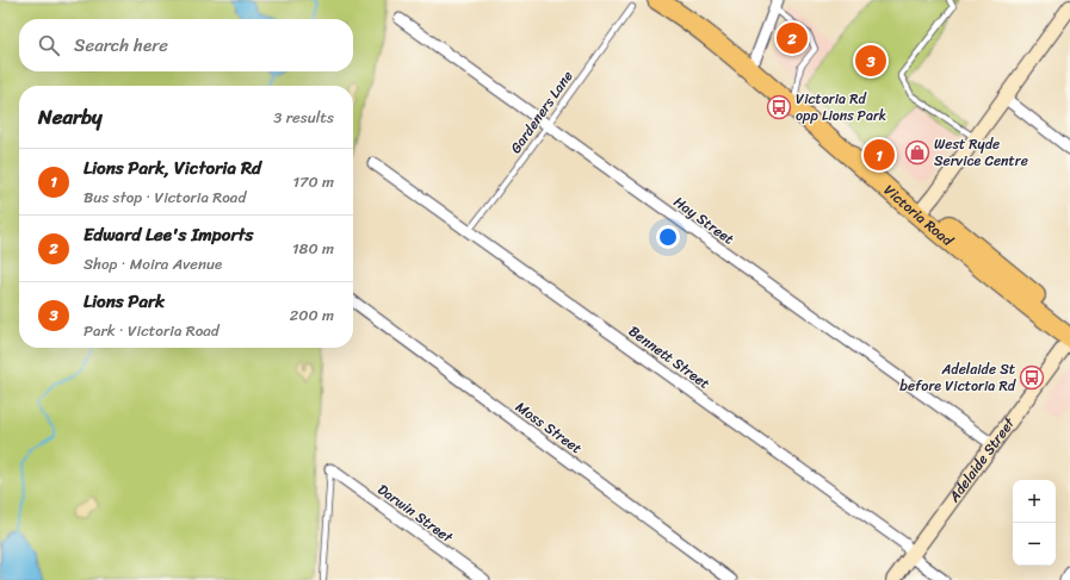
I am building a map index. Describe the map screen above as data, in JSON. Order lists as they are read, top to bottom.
{
  "streets": {
    "highway": ["Victoria Road"],
    "street": [
      "Hay Street",
      "Bennett Street",
      "Moss Street",
      "Adelaide Street",
      "Darwin Street"
    ],
    "lane": ["Gardeners Lane"]
  },
  "crossings": [
    ["Gardeners Lane", "Hay Street"],
    ["Gardeners Lane", "Bennett Street"],
    ["Victoria Road", "Adelaide Street"],
    ["Hay Street", "Adelaide Street"],
    ["Bennett Street", "Adelaide Street"]
  ],
  "places": {
    "bus stop": ["Victoria Rd opp Lions Park", "Adelaide St before Victoria Rd"],
    "shop": ["West Ryde Service Centre"]
  },
  "page": {
    "search": "Search here",
    "pins": ["2", "3", "1"],
    "heading": ["Nearby", "3 results"],
    "list": [
      {
        "mark": "1",
        "name": "Lions Park, Victoria Rd",
        "note": "Bus stop · Victoria Road",
        "value": "170 m"
      },
      {
        "mark": "2",
        "name": "Edward Lee's Imports",
        "note": "Shop · Moira Avenue",
        "value": "180 m"
      },
      {
        "mark": "3",
        "name": "Lions Park",
        "note": "Park · Victoria Road",
        "value": "200 m"
      }
    ],
    "map_buttons": ["+", "−"]
  }
}
